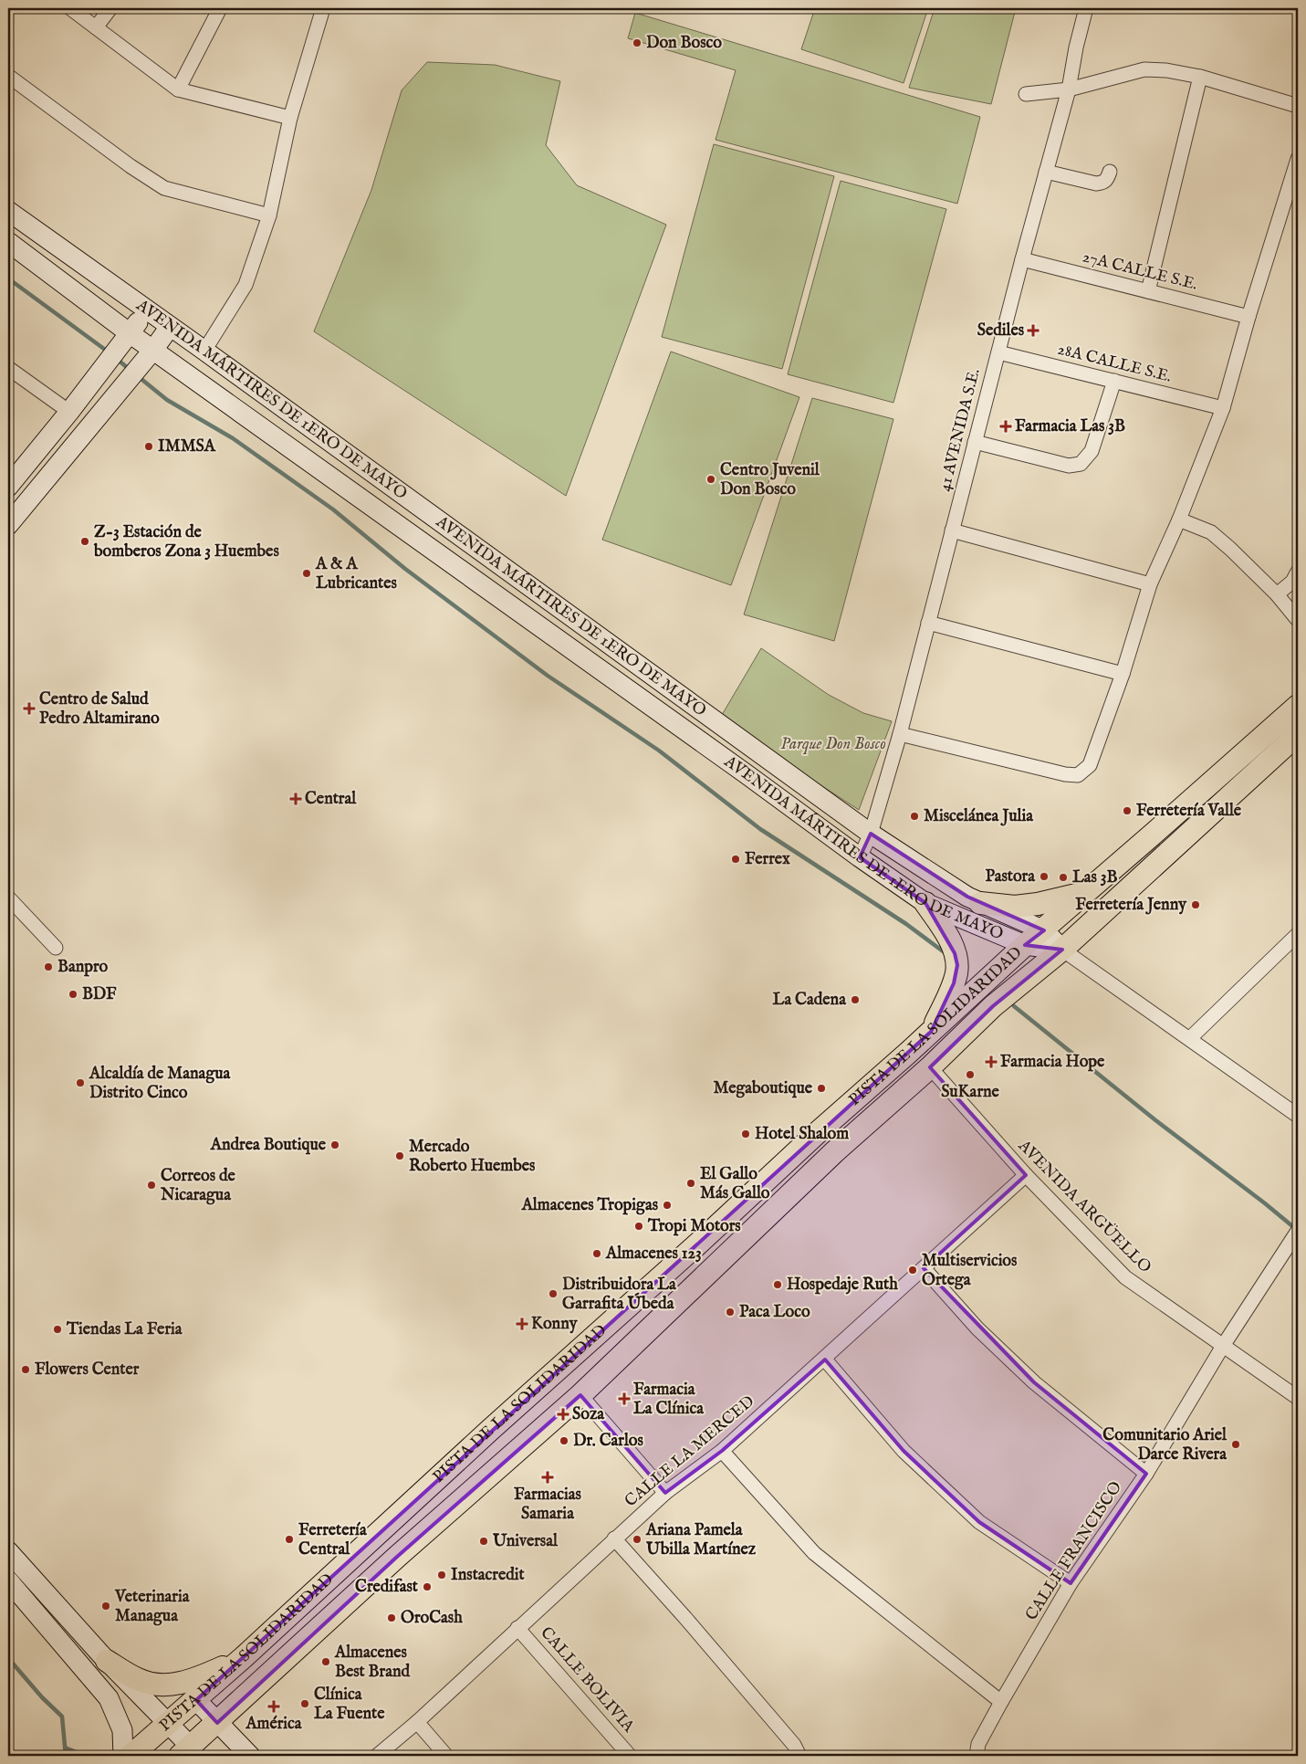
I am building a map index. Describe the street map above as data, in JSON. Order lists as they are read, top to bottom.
{
  "streets": {
    "main road": ["AVENIDA MÁRTIRES DE 1ERO DE MAYO", "PISTA DE LA SOLIDARIDAD"],
    "street": [
      "27A CALLE S.E.",
      "28A CALLE S.E.",
      "41 AVENIDA S.E.",
      "AVENIDA ARGÜELLO",
      "CALLE LA MERCED",
      "CALLE FRANCISCO",
      "CALLE BOLIVIA"
    ]
  },
  "crossings": [
    ["27A CALLE S.E.", "41 AVENIDA S.E."],
    ["28A CALLE S.E.", "41 AVENIDA S.E."],
    ["AVENIDA MÁRTIRES DE 1ERO DE MAYO", "41 AVENIDA S.E."],
    ["AVENIDA MÁRTIRES DE 1ERO DE MAYO", "PISTA DE LA SOLIDARIDAD"],
    ["PISTA DE LA SOLIDARIDAD", "AVENIDA ARGÜELLO"],
    ["AVENIDA ARGÜELLO", "CALLE LA MERCED"],
    ["AVENIDA ARGÜELLO", "CALLE FRANCISCO"],
    ["CALLE LA MERCED", "CALLE BOLIVIA"]
  ],
  "parks": ["Parque Don Bosco"],
  "places": {
    "other": [
      "Don Bosco",
      "IMMSA",
      "Centro Juvenil Don Bosco",
      "Z-3 Estación de bomberos Zona 3 Huembes",
      "A & A Lubricantes",
      "Ferretería Valle",
      "Miscelánea Julia",
      "Ferrex",
      "Pastora",
      "Las 3B",
      "Ferretería Jenny",
      "Banpro",
      "BDF",
      "La Cadena",
      "SuKarne",
      "Alcaldía de Managua Distrito Cinco",
      "Megaboutique",
      "Hotel Shalom",
      "Andrea Boutique",
      "Mercado Roberto Huembes",
      "El Gallo Más Gallo",
      "Correos de Nicaragua",
      "Almacenes Tropigas",
      "Tropi Motors",
      "Almacenes 123",
      "Multiservicios Ortega",
      "Hospedaje Ruth",
      "Distribuidora La Garrafita Úbeda",
      "Paca Loco",
      "Tiendas La Feria",
      "Flowers Center",
      "Dr. Carlos",
      "Comunitario Ariel Darce Rivera",
      "Ferretería Central",
      "Ariana Pamela Ubilla Martínez",
      "Universal",
      "Instacredit",
      "Credifast",
      "Veterinaria Managua",
      "OroCash",
      "Almacenes Best Brand",
      "Clínica La Fuente"
    ],
    "health": [
      "Sediles",
      "Farmacia Las 3B",
      "Centro de Salud Pedro Altamirano",
      "Central",
      "Farmacia Hope",
      "Konny",
      "Farmacia La Clínica",
      "Soza",
      "Farmacias Samaria",
      "América"
    ]
  }
}
